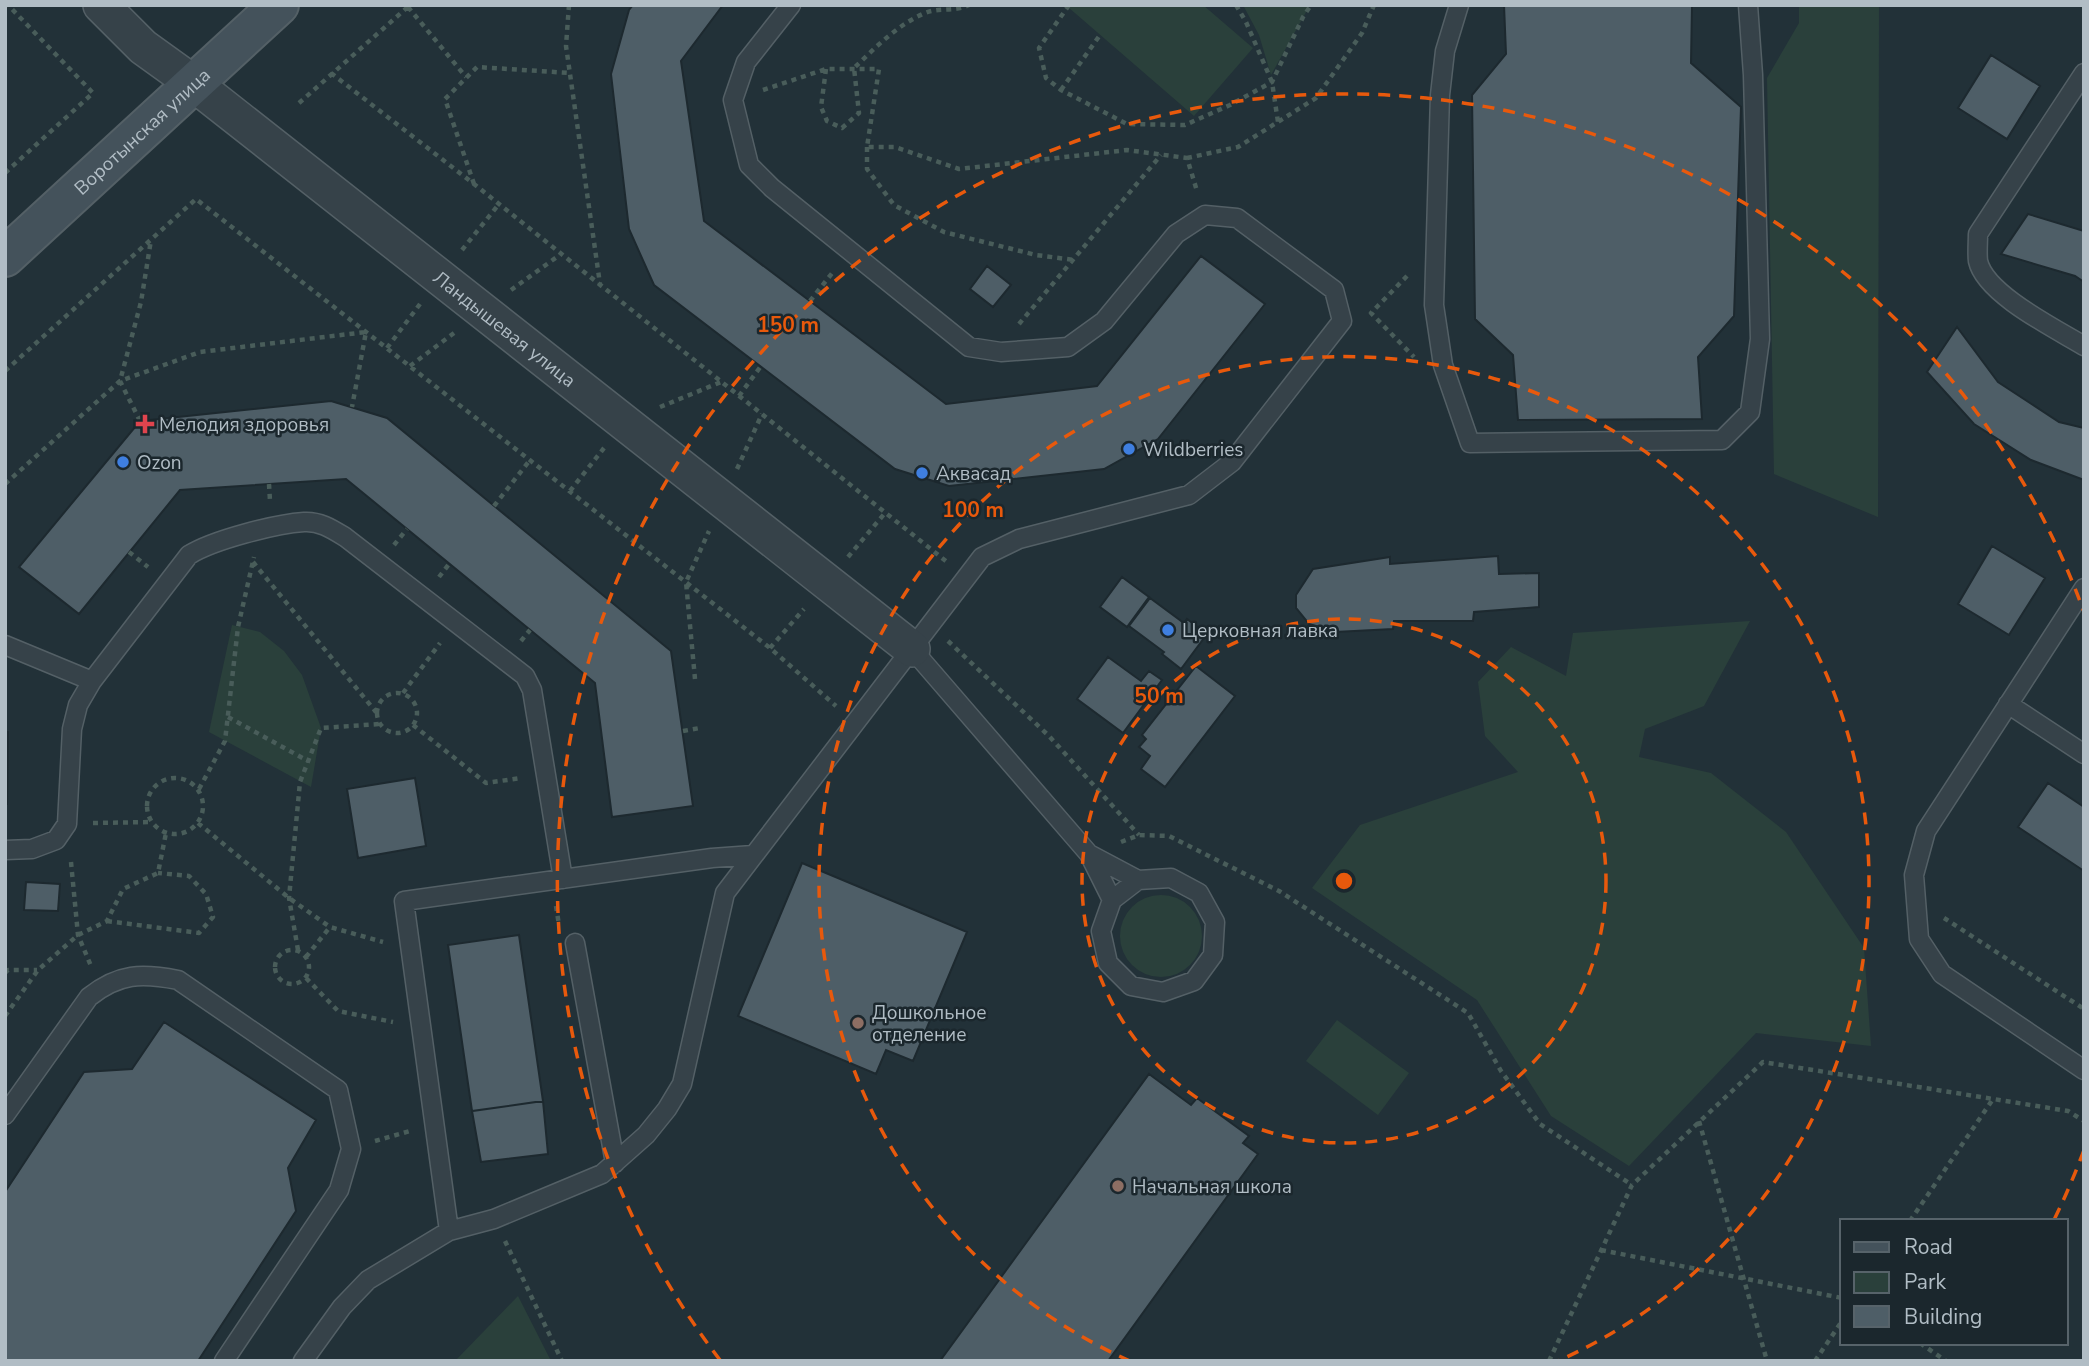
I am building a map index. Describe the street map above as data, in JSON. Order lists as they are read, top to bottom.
{
  "streets": {
    "street": ["Воротынская улица", "Ландышевая улица"]
  },
  "crossings": [
    ["Воротынская улица", "Ландышевая улица"]
  ],
  "places": {
    "health": ["Мелодия здоровья"],
    "other": [
      "Wildberries",
      "Ozon",
      "Аквасад",
      "Церковная лавка",
      "Дошкольное отделение",
      "Начальная школа"
    ]
  },
  "legend": ["Road", "Park", "Building"],
  "rings": ["150 m", "100 m", "50 m"]
}
